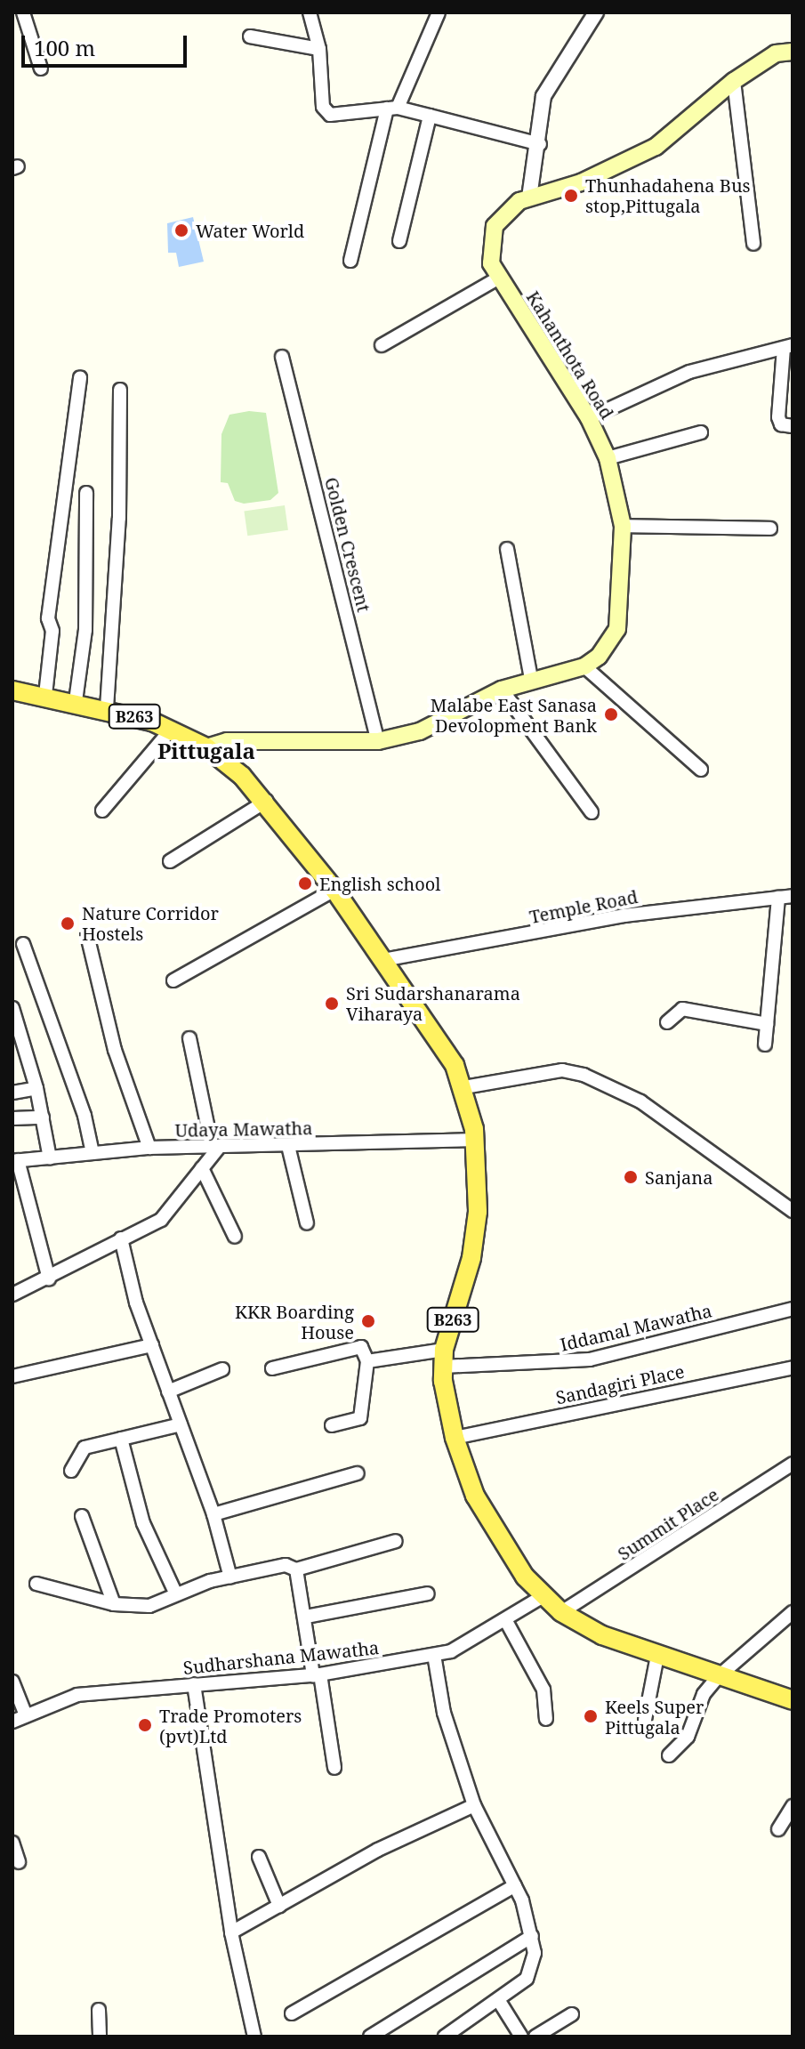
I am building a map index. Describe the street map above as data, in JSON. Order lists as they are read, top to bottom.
{
  "streets": {
    "main road": ["Kahanthota Road", "B263"],
    "street": [
      "Golden Crescent",
      "Temple Road",
      "Udaya Mawatha",
      "Iddamal Mawatha",
      "Sandagiri Place",
      "Summit Place",
      "Sudharshana Mawatha"
    ]
  },
  "crossings": [
    ["B263", "Temple Road"],
    ["B263", "Udaya Mawatha"],
    ["B263", "Iddamal Mawatha"],
    ["B263", "Sandagiri Place"],
    ["B263", "Summit Place"],
    ["B263", "Sudharshana Mawatha"]
  ],
  "districts": ["Pittugala"],
  "places": [
    "Thunhadahena Bus stop,Pittugala",
    "Water World",
    "Malabe East Sanasa Devolopment Bank",
    "English school",
    "Nature Corridor Hostels",
    "Sri Sudarshanarama Viharaya",
    "Sanjana",
    "KKR Boarding House",
    "Keels Super Pittugala",
    "Trade Promoters (pvt)Ltd"
  ],
  "scale_bar": "100 m"
}
